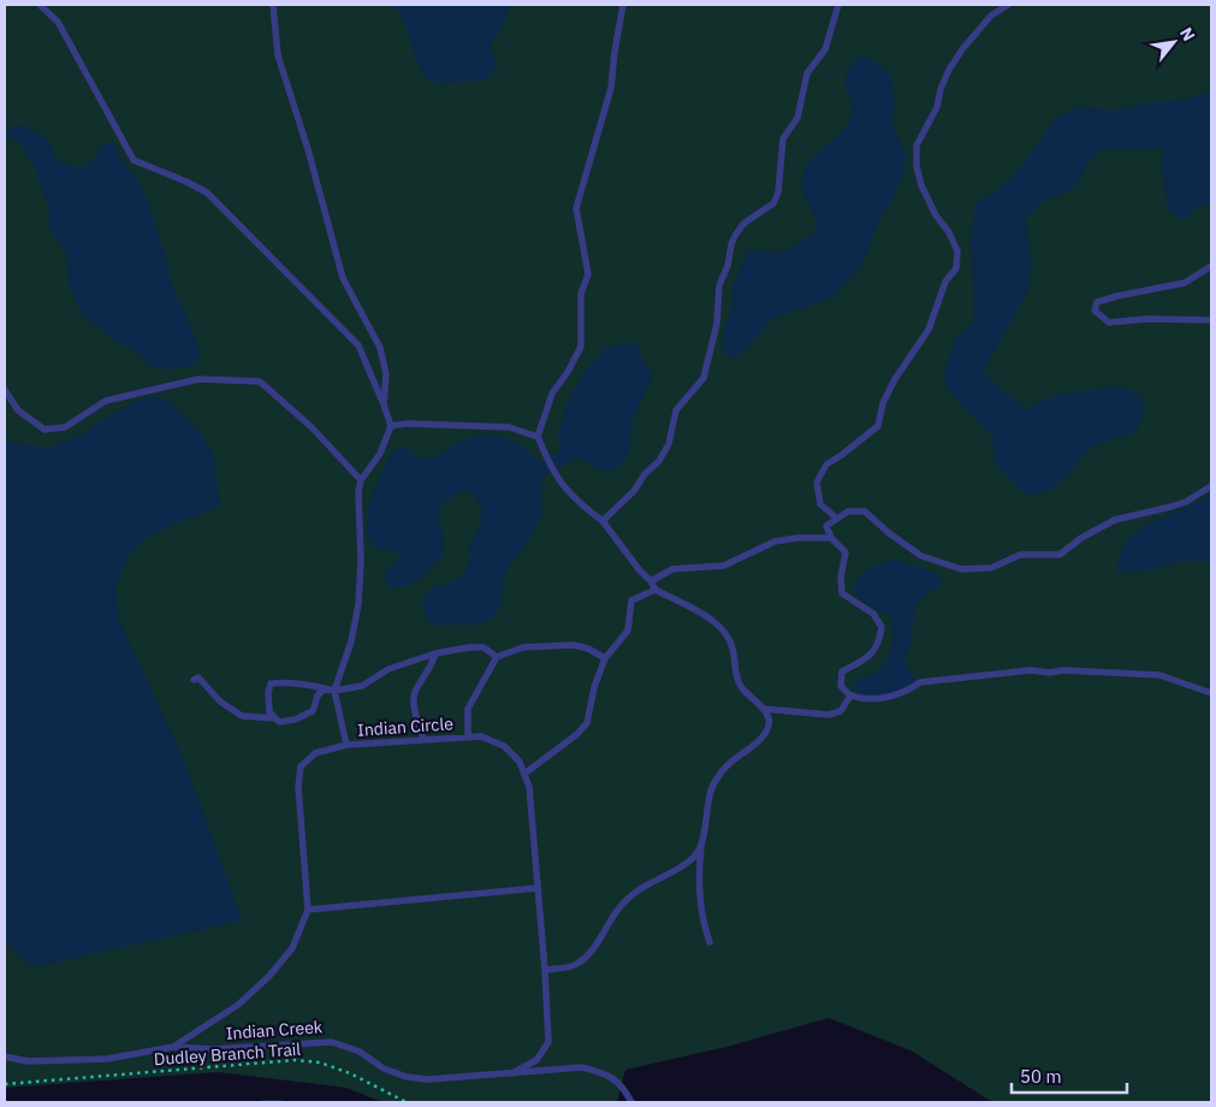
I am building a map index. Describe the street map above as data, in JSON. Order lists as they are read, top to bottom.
{
  "streets": {
    "lane": ["Indian Circle", "Indian Creek"],
    "path": ["Dudley Branch Trail"]
  },
  "crossings": [
    ["Indian Circle", "Indian Creek"]
  ],
  "scale_bar": "50 m",
  "north": "top right"
}
